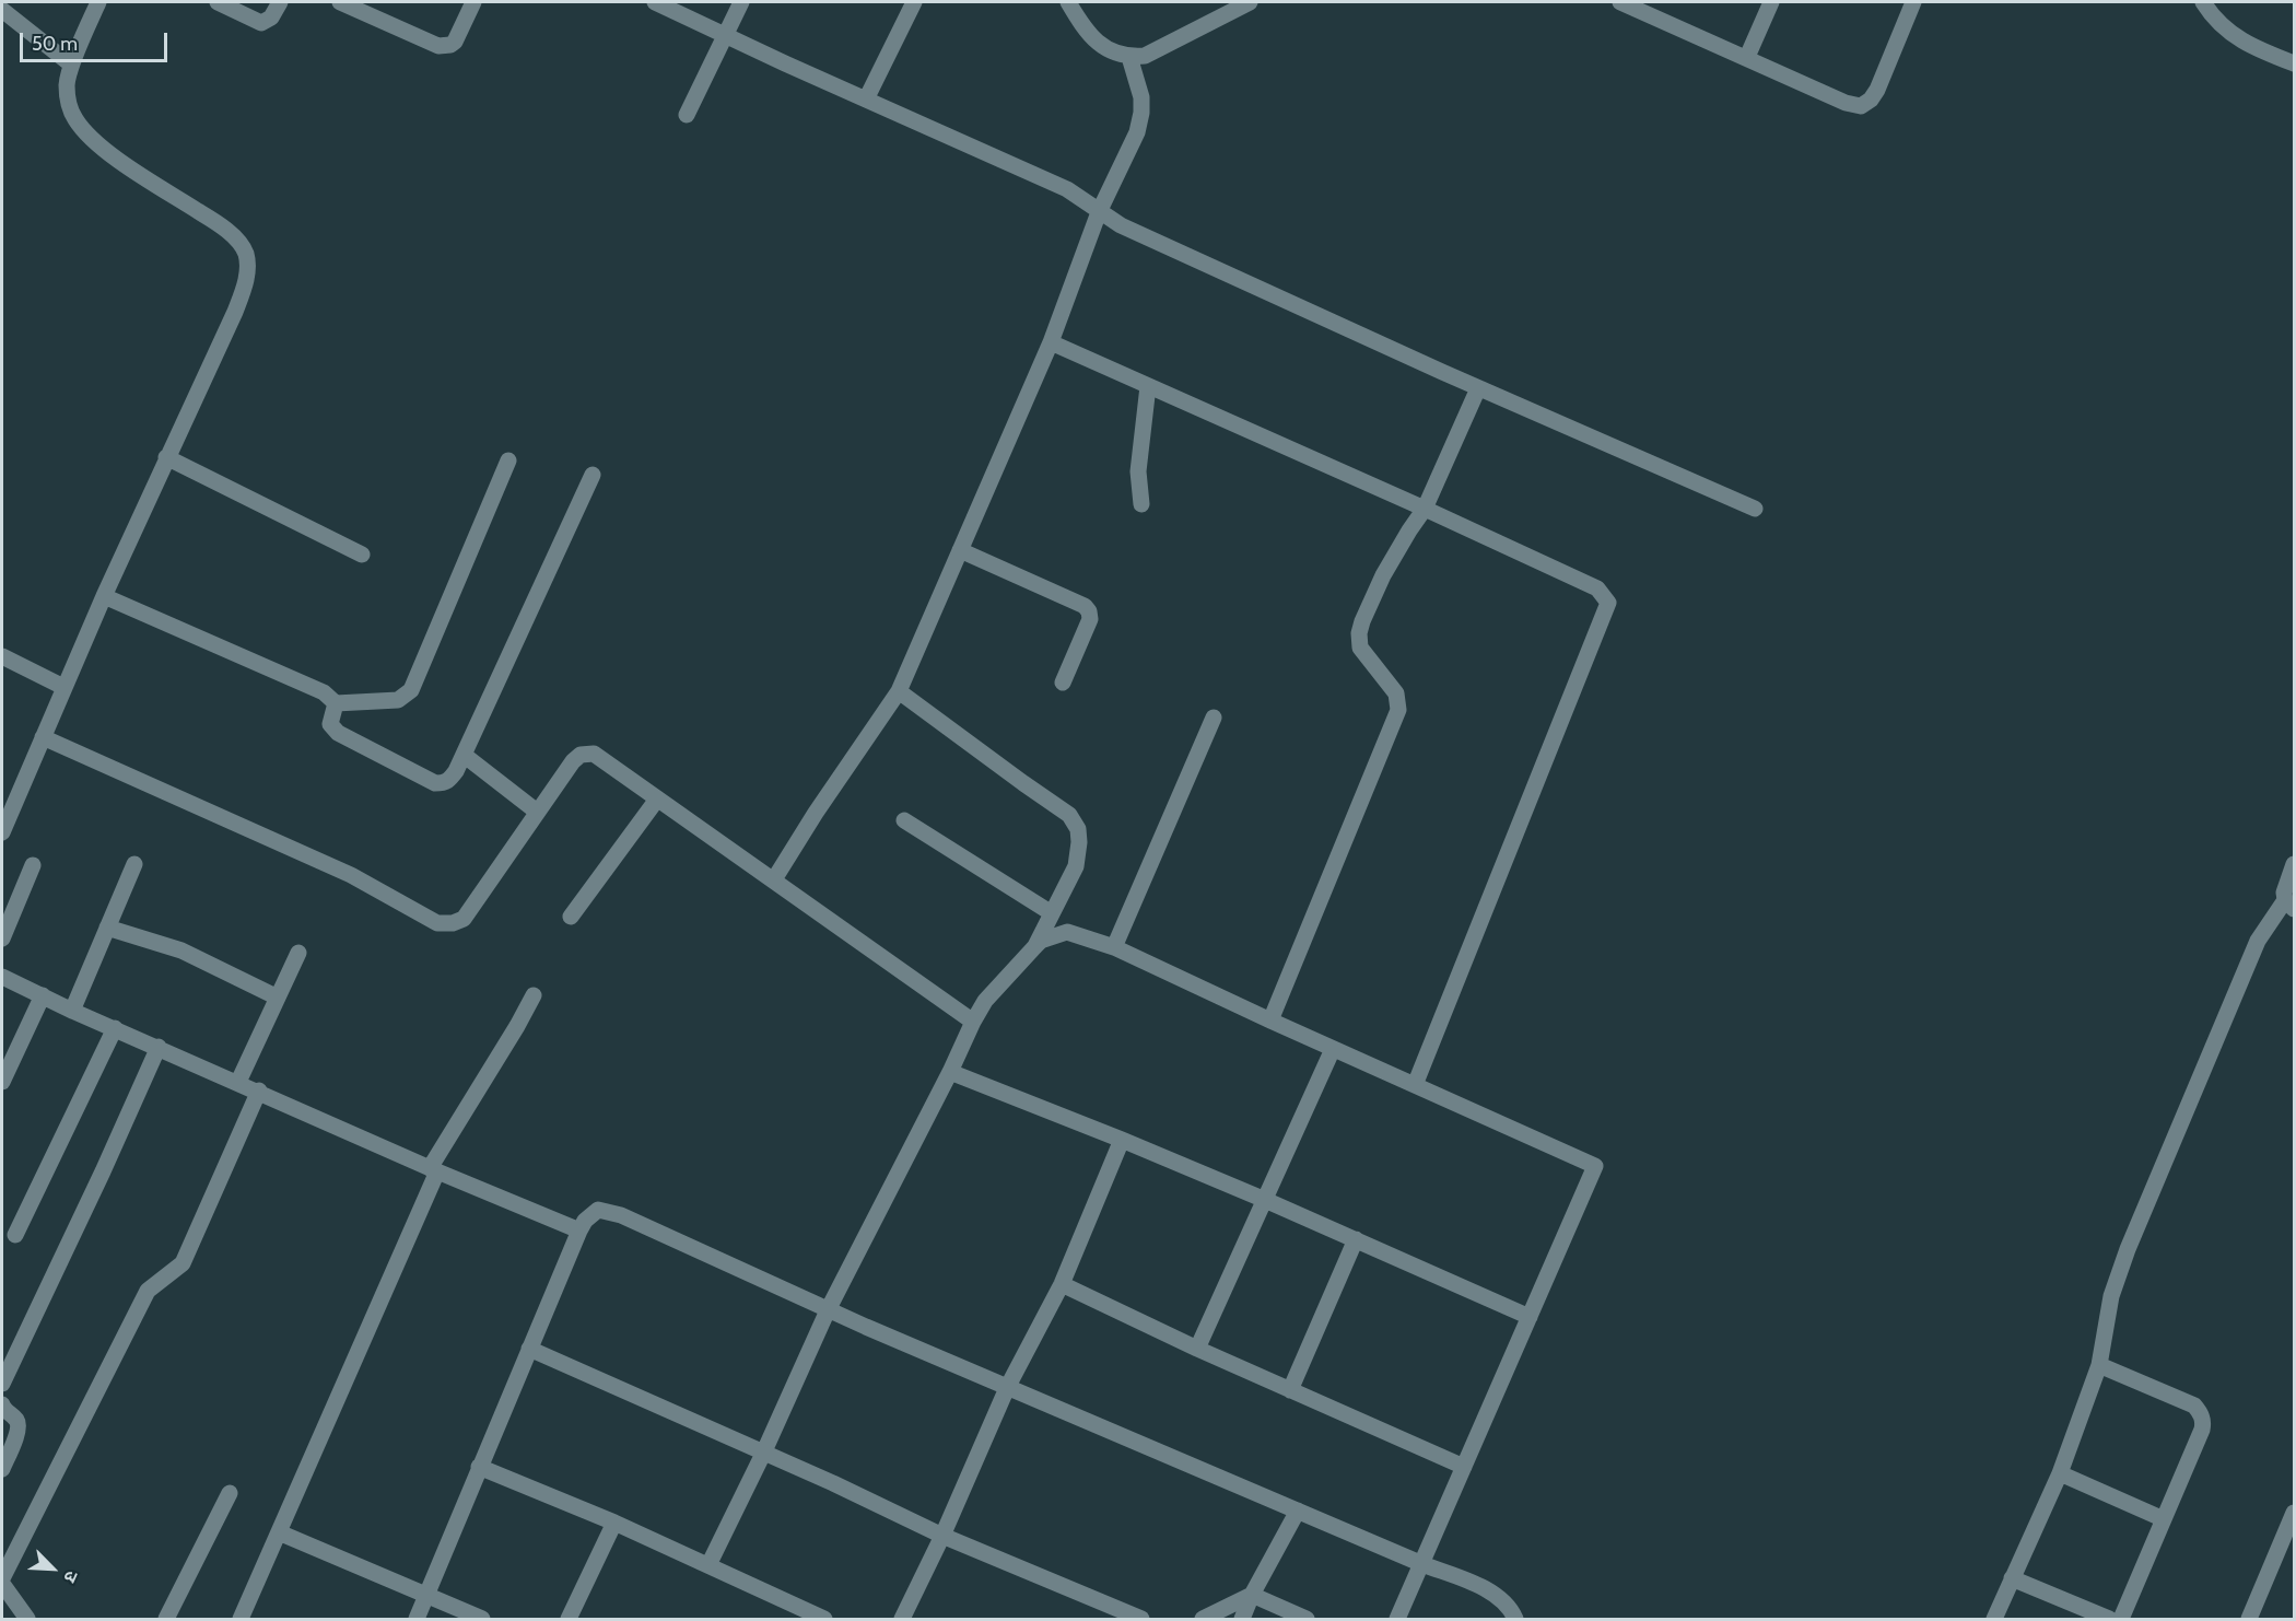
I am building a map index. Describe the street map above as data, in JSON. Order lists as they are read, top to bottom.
{
  "scale_bar": "50 m",
  "north": "bottom right"
}
